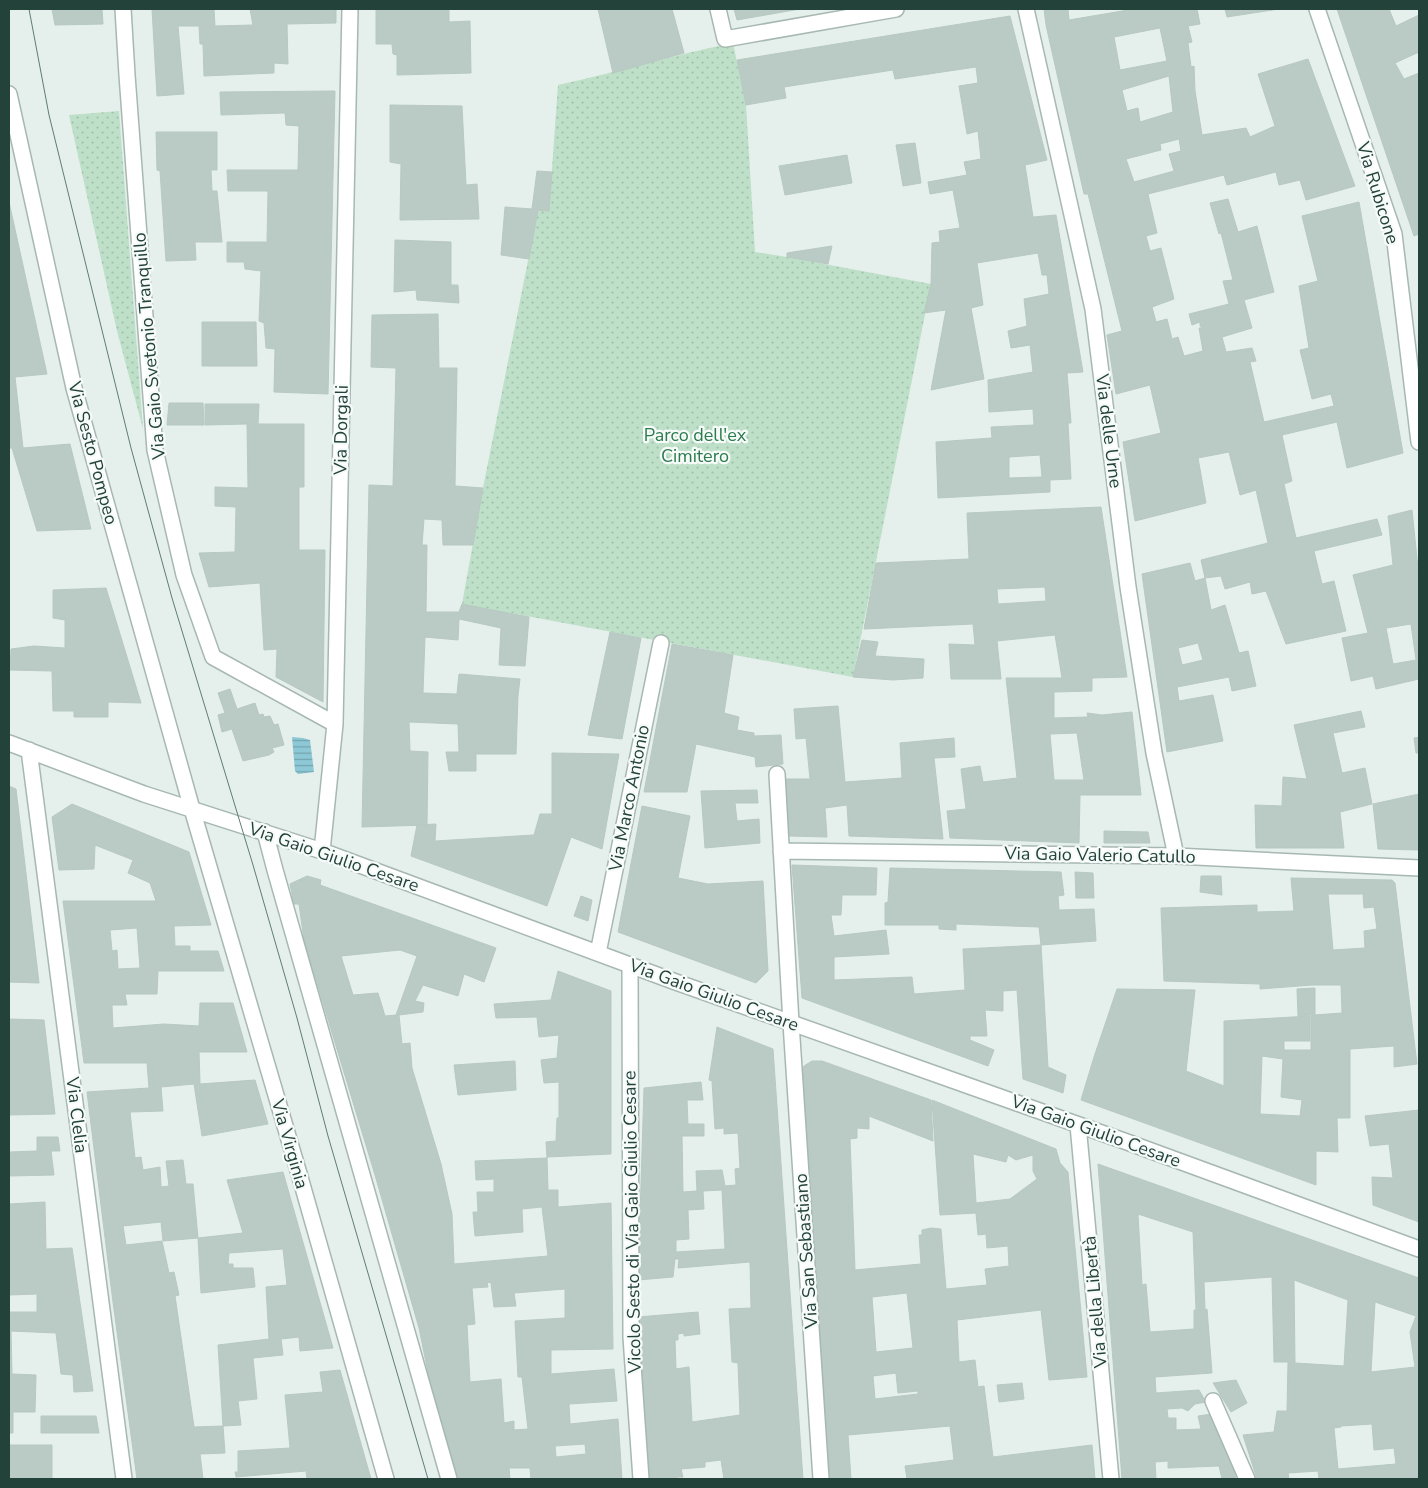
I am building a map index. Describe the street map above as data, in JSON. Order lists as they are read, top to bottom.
{
  "streets": {
    "street": [
      "Via Rubicone",
      "Via Gaio Svetonio Tranquillo",
      "Via Dorgali",
      "Via delle Urne",
      "Via Sesto Pompeo",
      "Via Marco Antonio",
      "Via Gaio Valerio Catullo",
      "Via Gaio Giulio Cesare",
      "Via Clelia",
      "Via Virginia",
      "Vicolo Sesto di Via Gaio Giulio Cesare",
      "Via San Sebastiano",
      "Via della Libertà"
    ]
  },
  "crossings": [
    ["Via Gaio Svetonio Tranquillo", "Via Dorgali"],
    ["Via Dorgali", "Via Gaio Giulio Cesare"],
    ["Via delle Urne", "Via Gaio Valerio Catullo"],
    ["Via Sesto Pompeo", "Via Gaio Giulio Cesare"],
    ["Via Sesto Pompeo", "Via Virginia"],
    ["Via Marco Antonio", "Via Gaio Giulio Cesare"],
    ["Via Gaio Valerio Catullo", "Via San Sebastiano"],
    ["Via Gaio Giulio Cesare", "Via Clelia"],
    ["Via Gaio Giulio Cesare", "Via Virginia"],
    ["Via Gaio Giulio Cesare", "Vicolo Sesto di Via Gaio Giulio Cesare"],
    ["Via Gaio Giulio Cesare", "Via San Sebastiano"],
    ["Via Gaio Giulio Cesare", "Via della Libertà"]
  ],
  "parks": ["Parco dell'ex Cimitero"]
}
